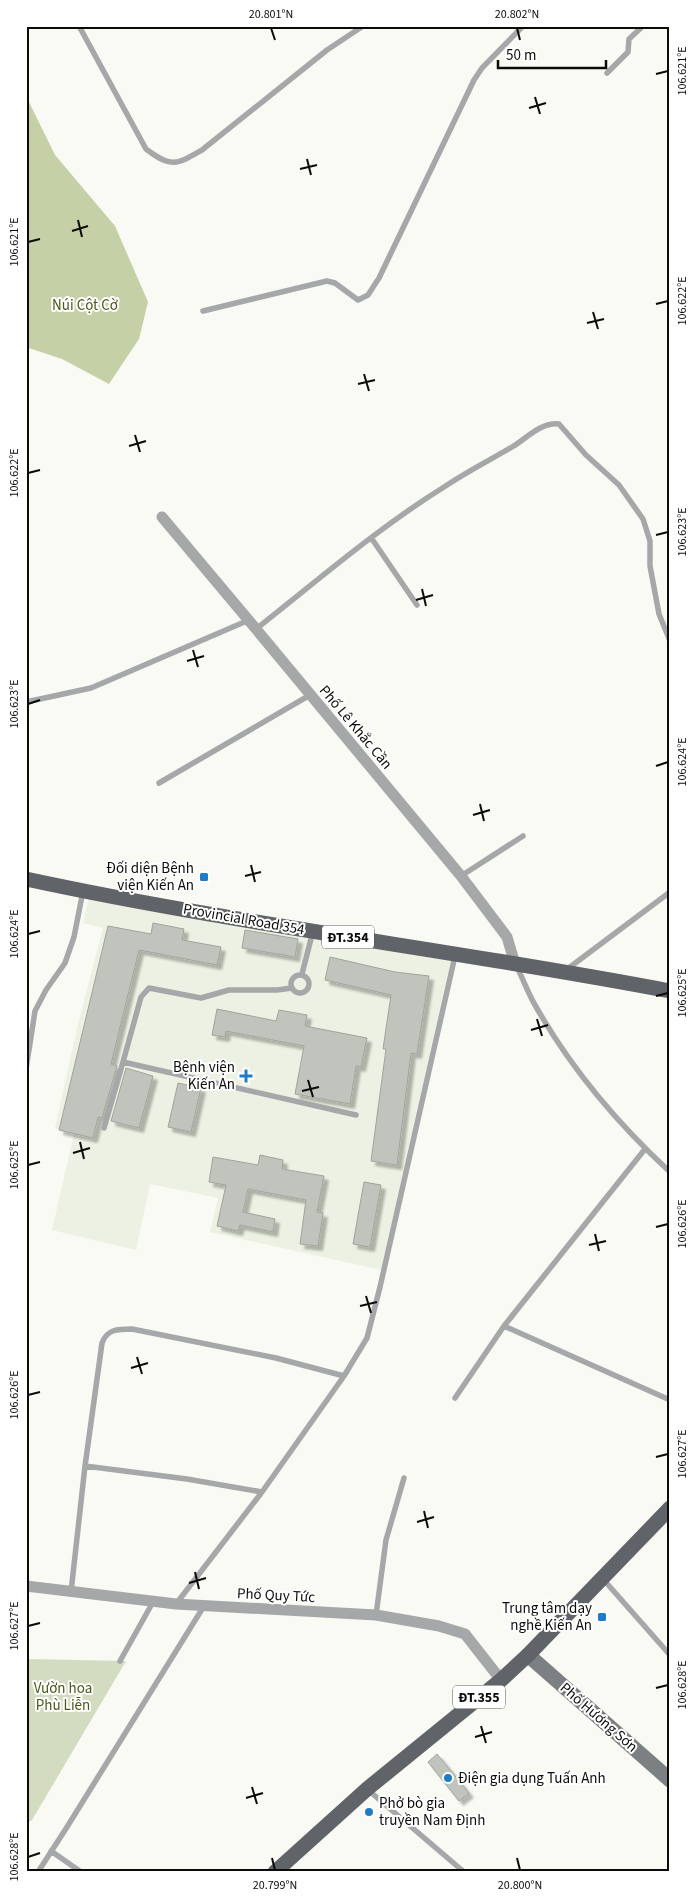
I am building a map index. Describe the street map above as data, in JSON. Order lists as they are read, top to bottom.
{
  "streets": {
    "main road": ["Provincial Road 354", "ĐT.354", "ĐT.355"],
    "street": ["Phố Lê Khắc Cần", "Phố Quy Tức", "Phố Hương Sơn"]
  },
  "crossings": [
    ["Phố Lê Khắc Cần", "Provincial Road 354"],
    ["Phố Quy Tức", "ĐT.355"],
    ["ĐT.355", "Phố Hương Sơn"]
  ],
  "parks": ["Núi Cột Cờ", "Vườn hoa Phù Liễn"],
  "places": {
    "transit": ["Đối diện Bệnh viện Kiến An", "Trung tâm dạy nghề Kiến An"],
    "health": ["Bệnh viện Kiến An"],
    "other": ["Điện gia dụng Tuấn Anh", "Phở bò gia truyền Nam Định"]
  },
  "scale_bar": "50 m",
  "coordinates": [
    "20.801°N",
    "20.802°N",
    "106.621°E",
    "106.622°E",
    "106.623°E",
    "106.624°E",
    "106.625°E",
    "106.626°E",
    "106.627°E",
    "106.628°E",
    "20.799°N",
    "20.800°N"
  ]
}
